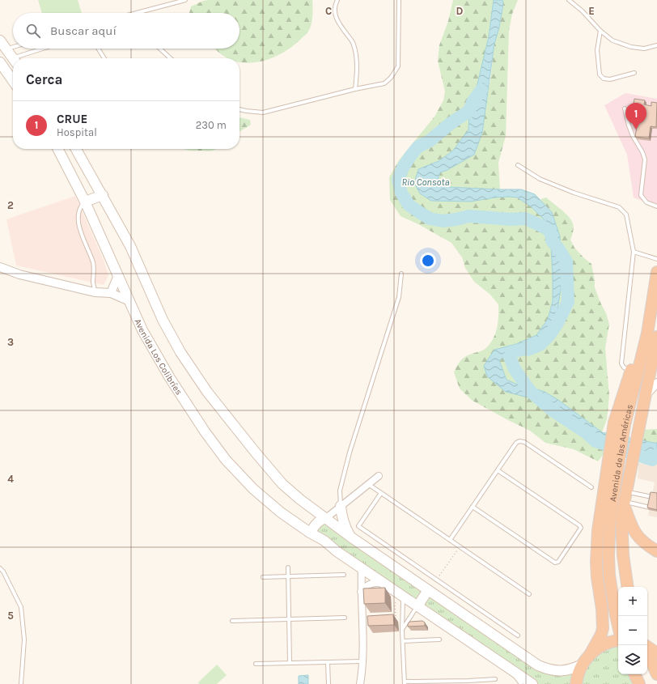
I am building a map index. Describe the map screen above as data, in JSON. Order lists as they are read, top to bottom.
{
  "streets": {
    "highway": ["Avenida de las Américas"],
    "main road": ["Avenida Los Colibríes"]
  },
  "water": ["Rio Consota"],
  "page": {
    "search": "Buscar aquí",
    "heading": "Cerca",
    "list": [
      {
        "mark": "1",
        "name": "CRUE",
        "note": "Hospital",
        "value": "230 m"
      }
    ],
    "pins": "1",
    "map_buttons": ["+", "−"]
  },
  "grid": {
    "columns": ["C", "D", "E"],
    "rows": [
      "2",
      "3",
      "4",
      "5"
    ]
  }
}
